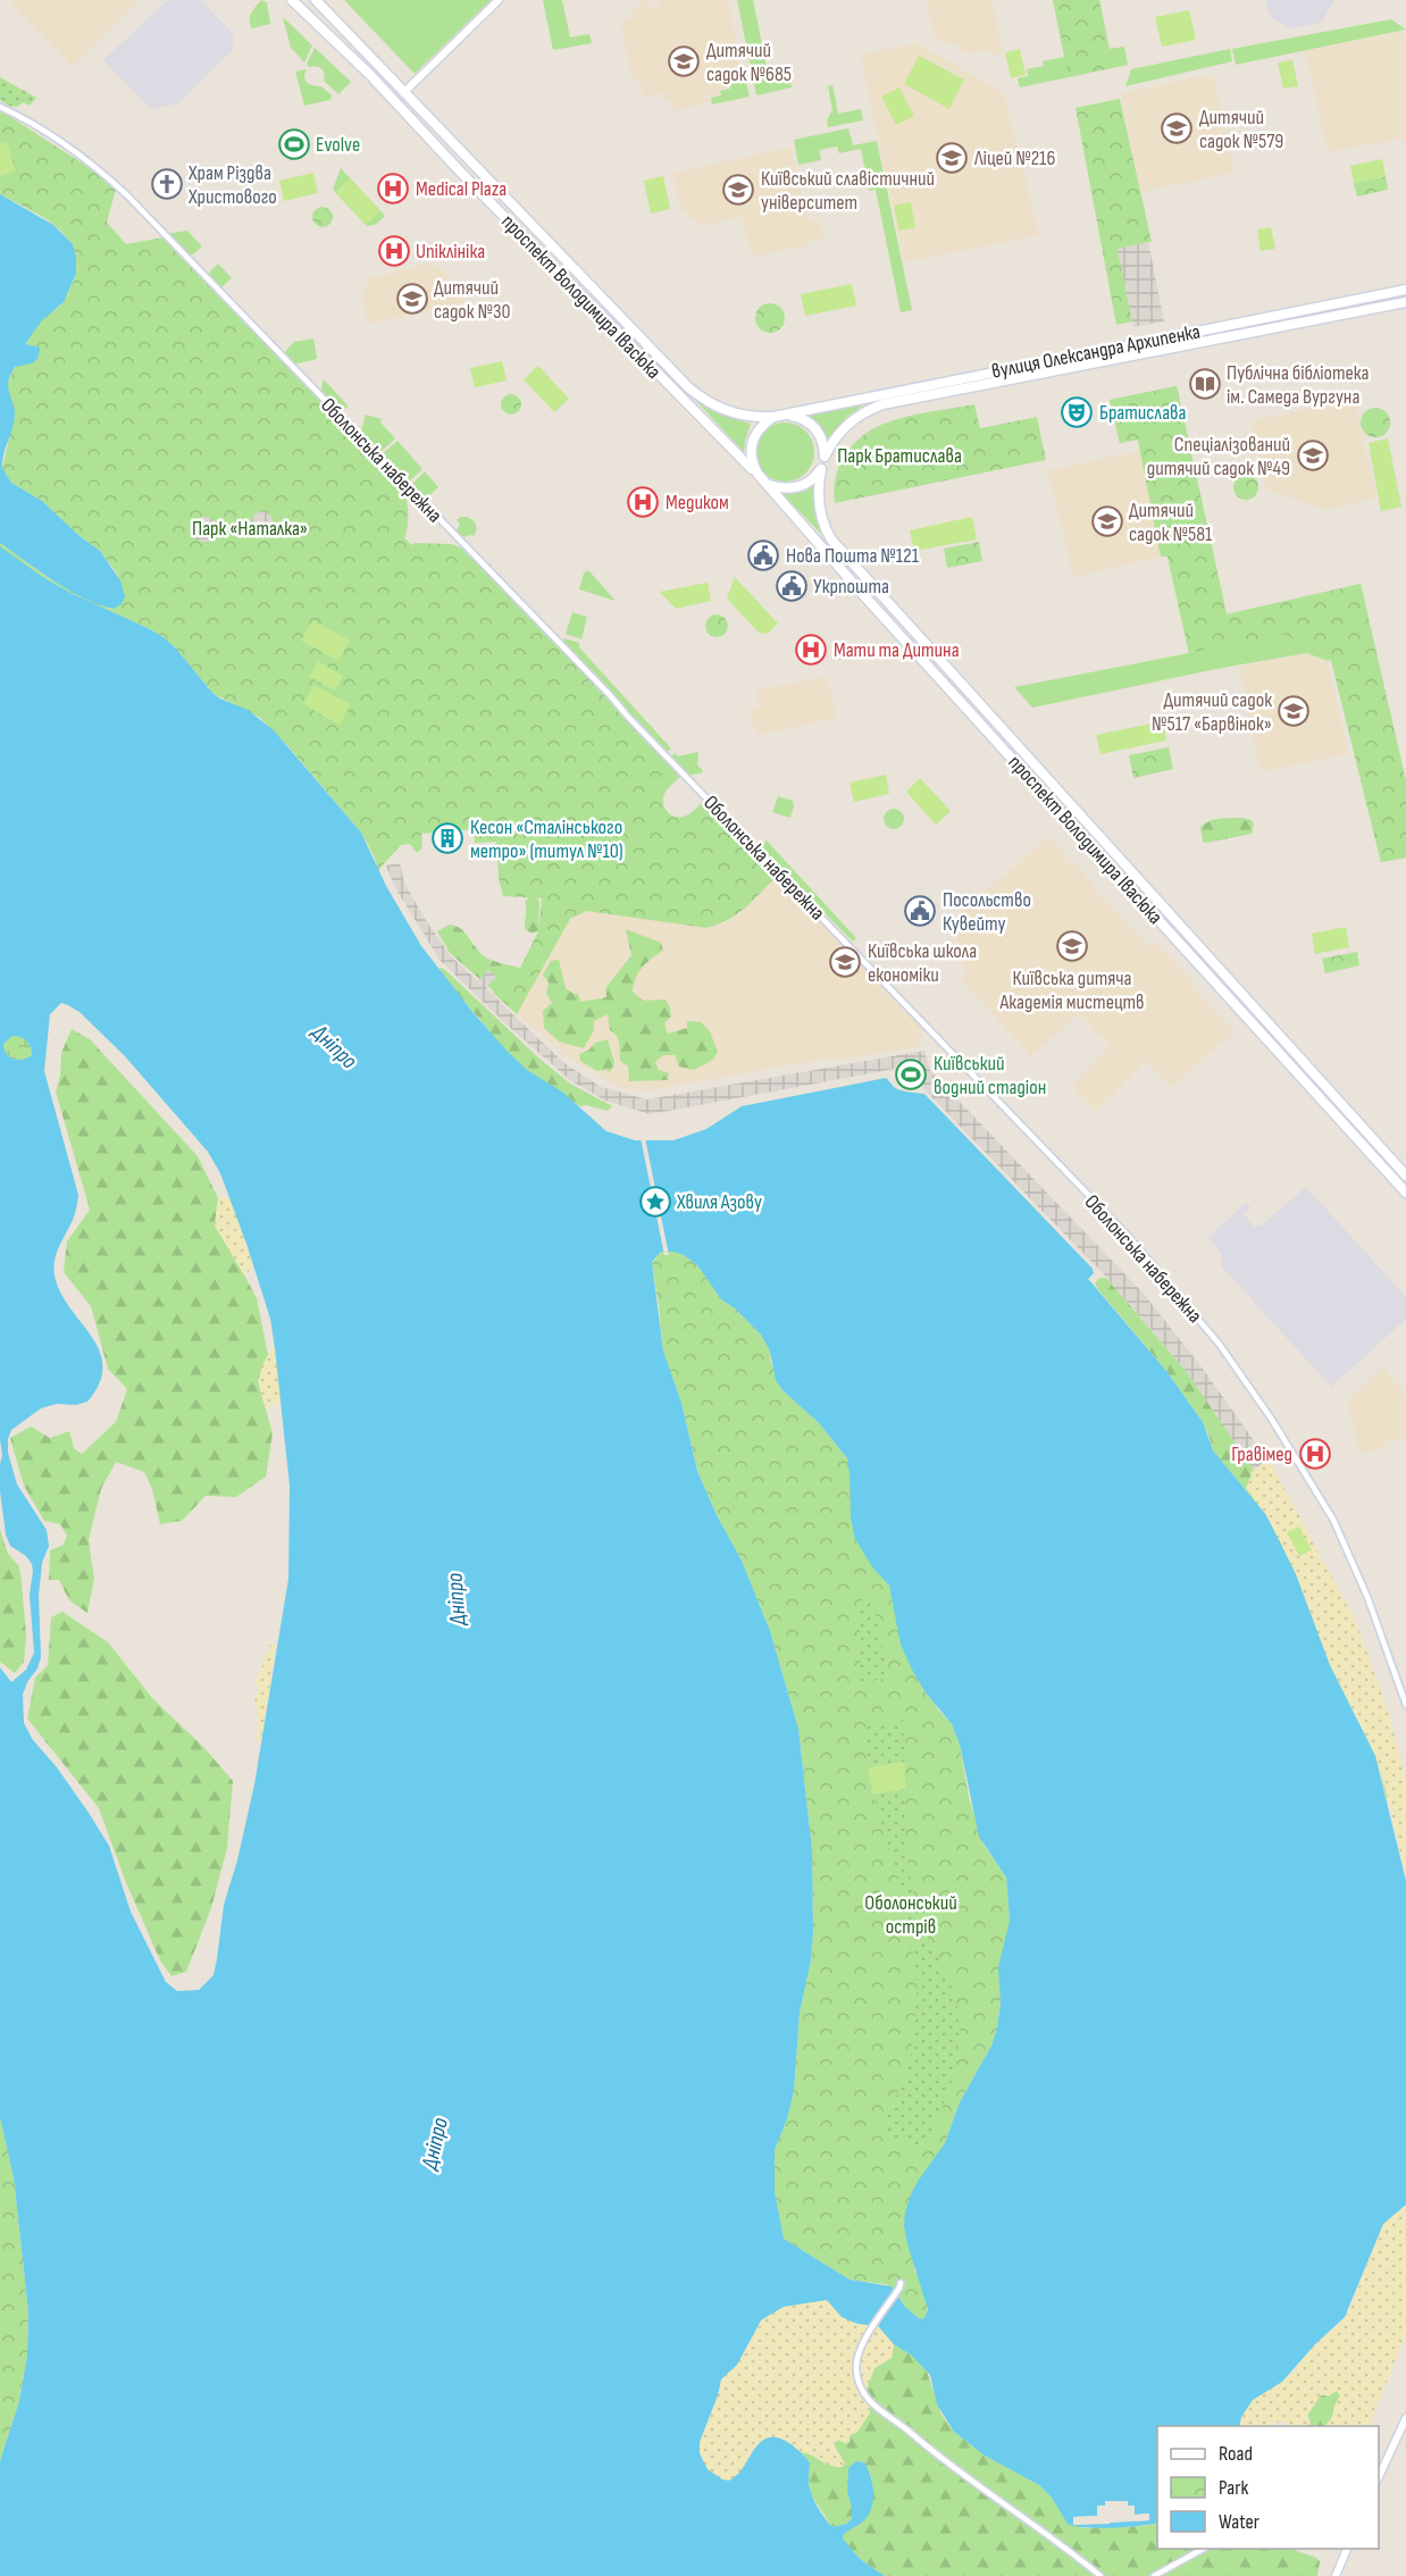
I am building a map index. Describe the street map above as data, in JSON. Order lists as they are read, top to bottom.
{
  "streets": {
    "main road": ["проспект Володимира Івасюка", "вулиця Олександра Архипенка"],
    "street": ["Оболонська набережна"]
  },
  "crossings": [
    ["проспект Володимира Івасюка", "вулиця Олександра Архипенка"]
  ],
  "water": ["Дніпро"],
  "parks": ["Парк Братислава", "Парк «Наталка»", "Оболонський острів"],
  "places": {
    "school or university": [
      "Дитячий садок №685",
      "Дитячий садок №579",
      "Ліцей №216",
      "Київський славістичний університет",
      "Дитячий садок №30",
      "Спеціалізований дитячий садок №49",
      "Дитячий садок №581",
      "Дитячий садок №517 «Барвінок»",
      "Київська дитяча Академія мистецтв",
      "Київська школа економіки"
    ],
    "sports": ["Evolve", "Київський водний стадіон"],
    "church": ["Храм Різдва Христового"],
    "hospital": [
      "Medical Plaza",
      "Uniклініка",
      "Медиком",
      "Мати та Дитина",
      "Гравімед"
    ],
    "library": ["Публічна бібліотека ім. Самеда Вургуна"],
    "theatre": ["Братислава"],
    "public building": ["Нова Пошта №121", "Укрпошта", "Посольство Кувейту"],
    "building": ["Кесон «Сталінського метро» (титул №10)"],
    "place": ["Хвиля Азову"]
  },
  "legend": ["Road", "Park", "Water"]
}
